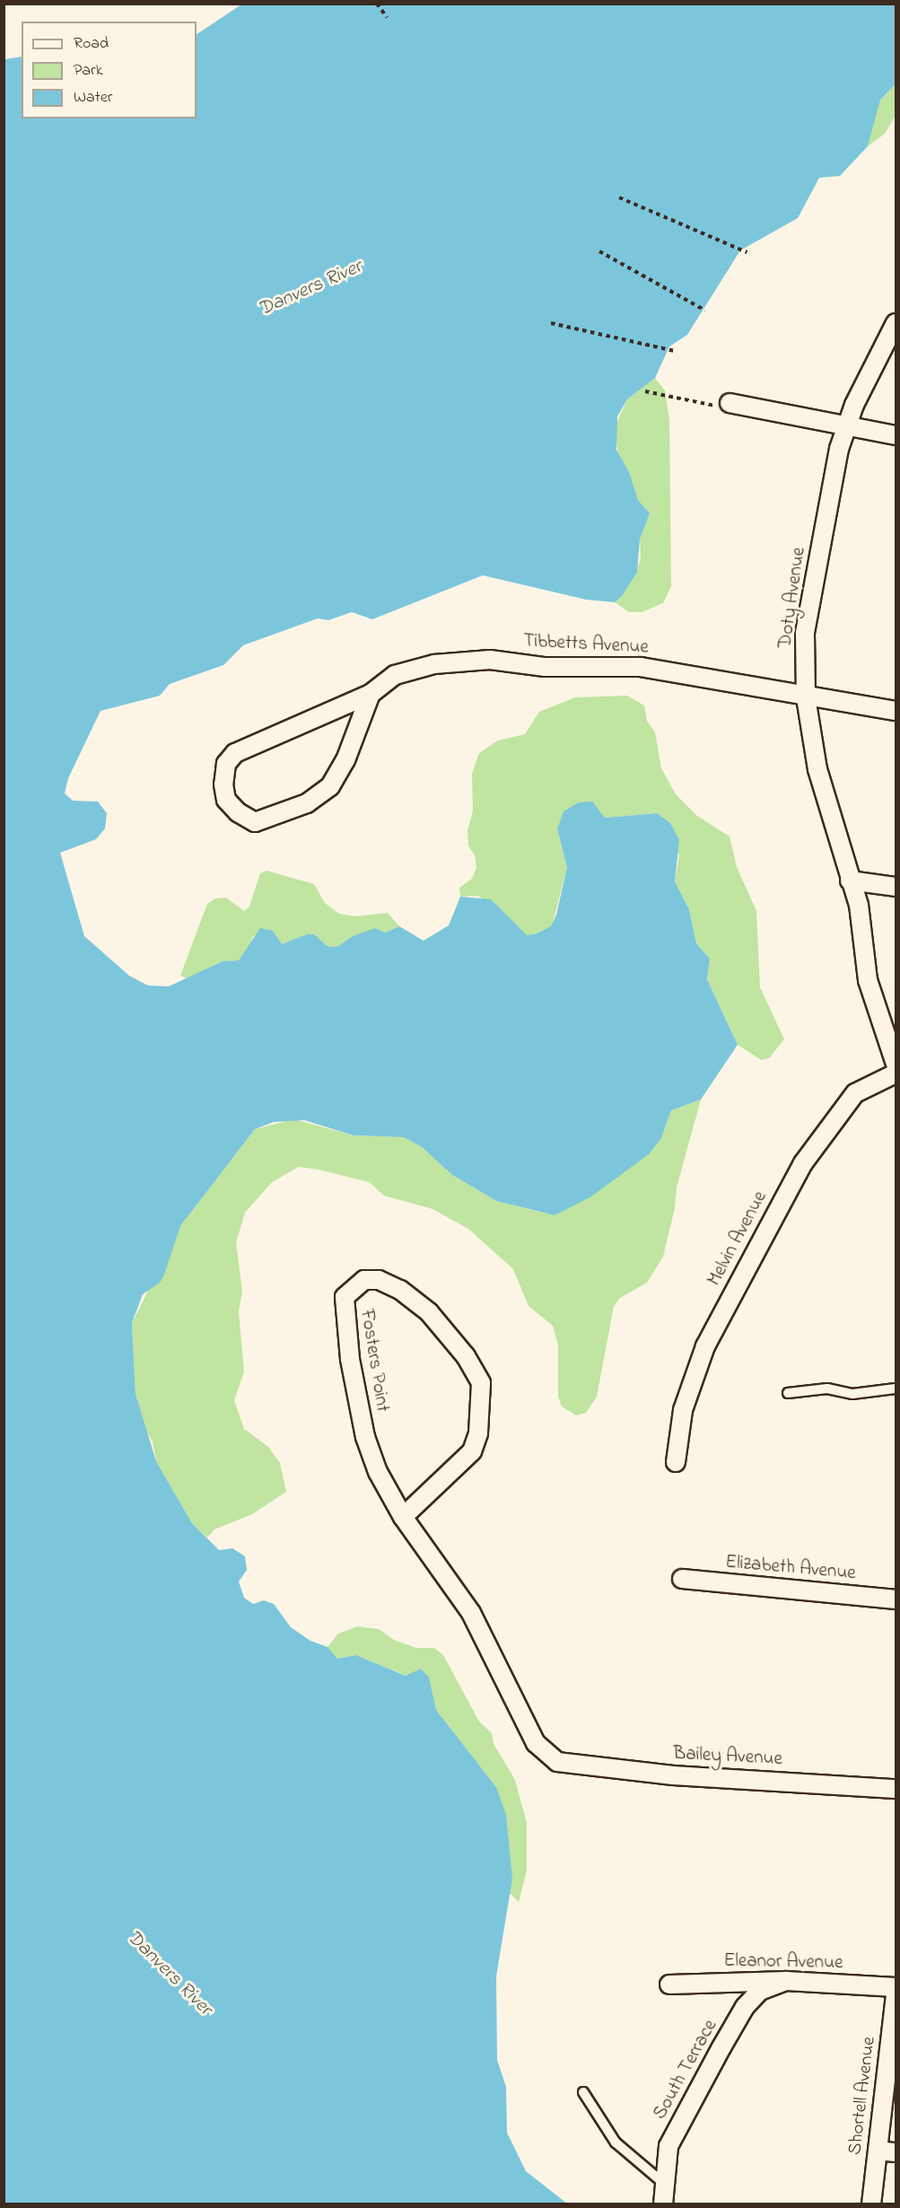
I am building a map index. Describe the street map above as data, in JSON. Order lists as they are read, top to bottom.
{
  "streets": {
    "street": [
      "Doty Avenue",
      "Tibbetts Avenue",
      "Melvin Avenue",
      "Fosters Point",
      "Elizabeth Avenue",
      "Bailey Avenue",
      "Eleanor Avenue",
      "South Terrace",
      "Shortell Avenue"
    ]
  },
  "crossings": [
    ["Doty Avenue", "Tibbetts Avenue"],
    ["Fosters Point", "Bailey Avenue"],
    ["Eleanor Avenue", "South Terrace"]
  ],
  "water": ["Danvers River"],
  "legend": ["Road", "Park", "Water"]
}
